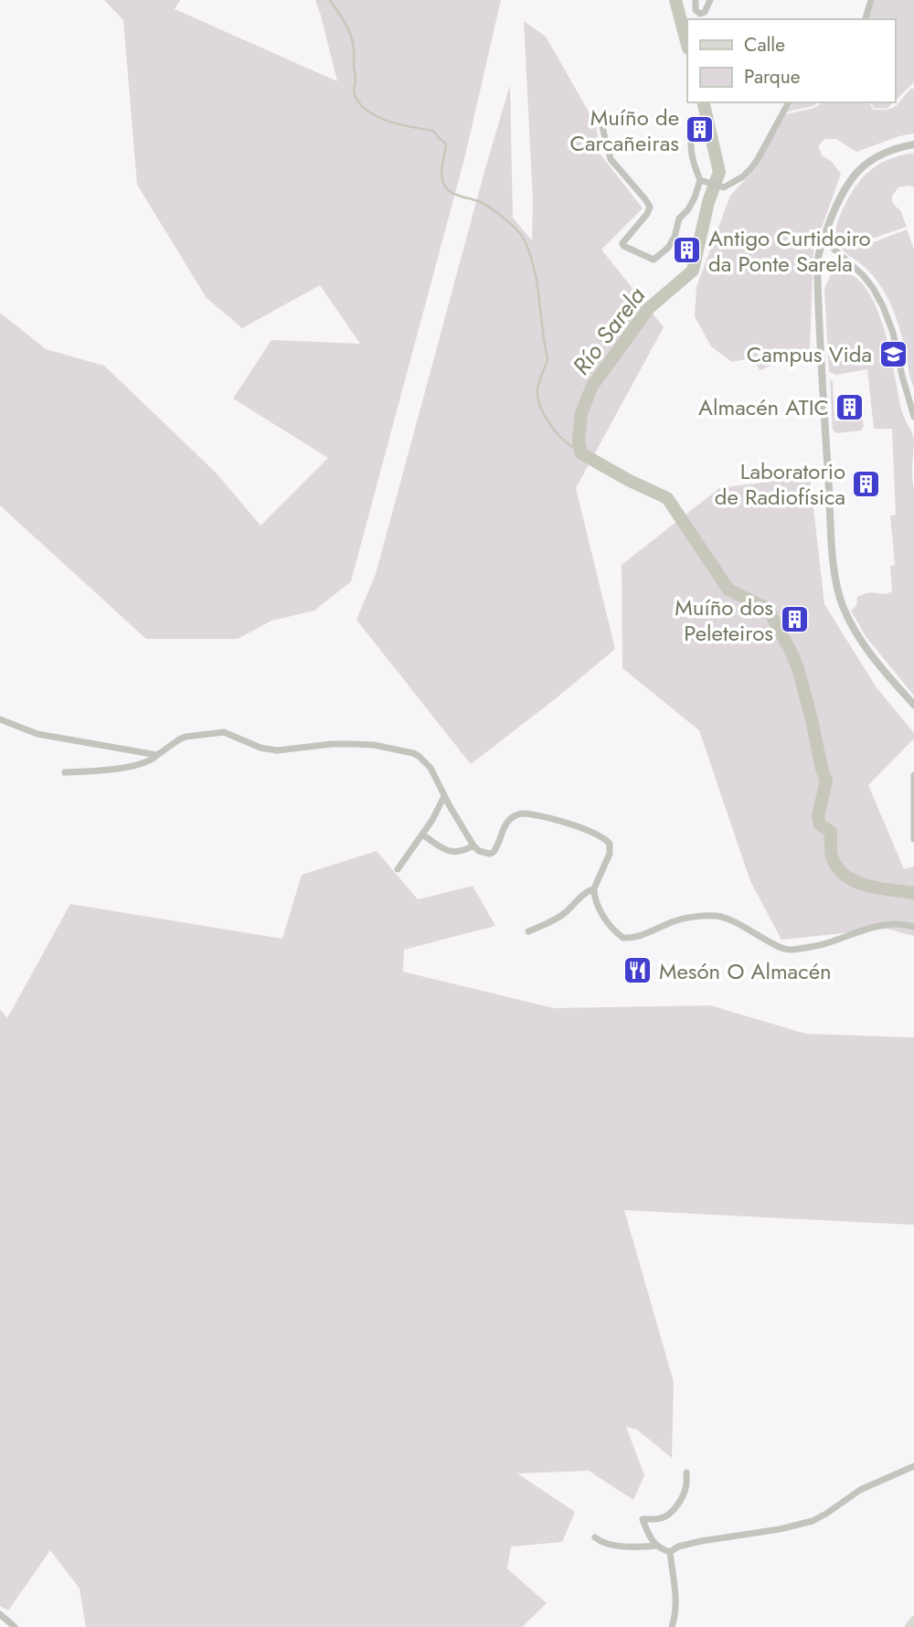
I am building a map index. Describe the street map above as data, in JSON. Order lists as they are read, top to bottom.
{
  "water": ["Río Sarela"],
  "places": {
    "building": [
      "Muíño de Carcañeiras",
      "Antigo Curtidoiro da Ponte Sarela",
      "Almacén ATIC",
      "Laboratorio de Radiofísica",
      "Muíño dos Peleteiros"
    ],
    "school or university": ["Campus Vida"],
    "restaurant": ["Mesón O Almacén"]
  },
  "legend": ["Calle", "Parque"]
}
